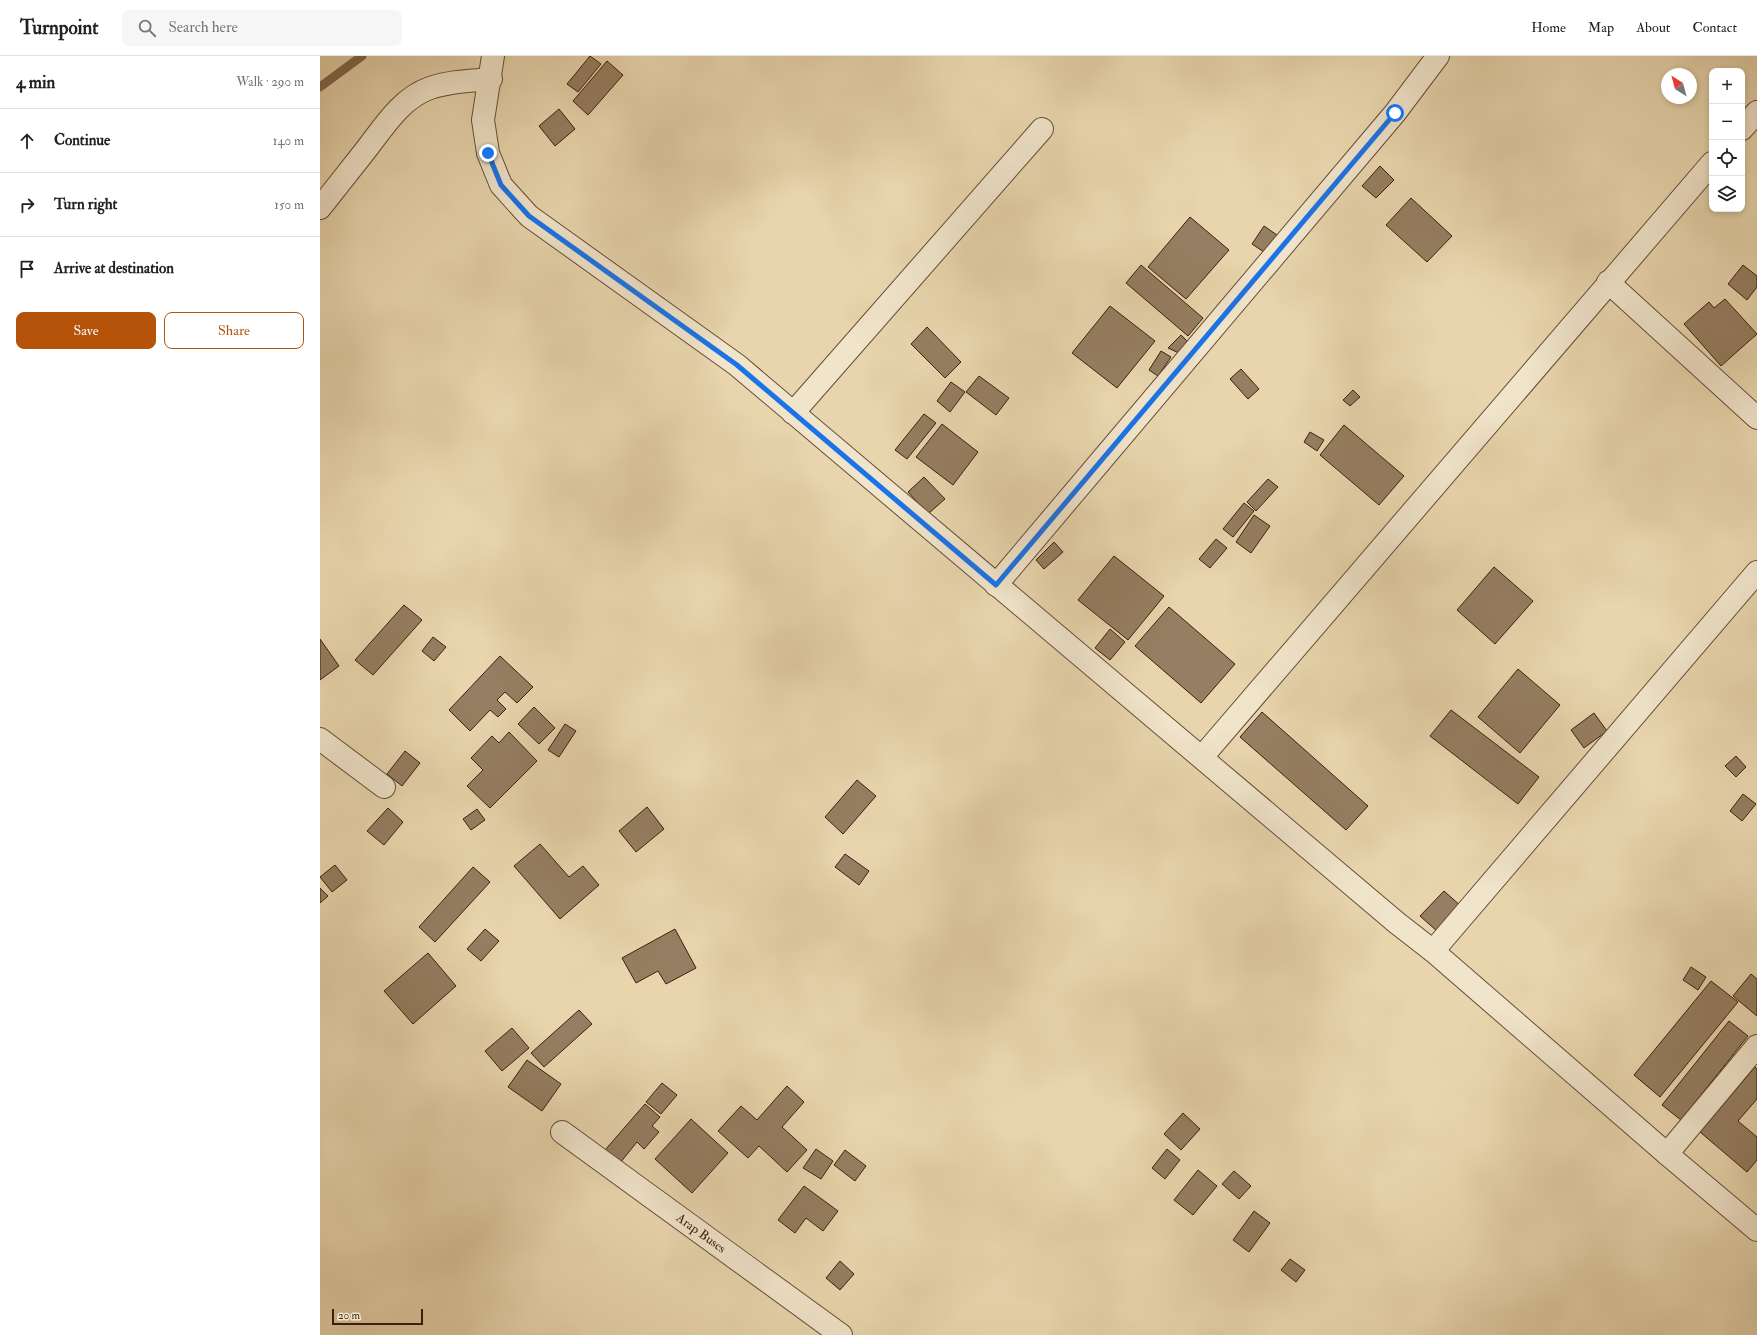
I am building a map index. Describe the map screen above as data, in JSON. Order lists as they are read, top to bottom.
{
  "streets": {
    "street": ["Arap Buses"]
  },
  "scale_bar": "20 m",
  "north": "top left",
  "page": {
    "header": "Turnpoint",
    "search": "Search here",
    "nav": [
      "Home",
      "Map",
      "About",
      "Contact"
    ],
    "heading": ["4 min", "Walk · 290 m"],
    "map_buttons": ["+", "−"],
    "list": [
      ["Continue", "140 m"],
      ["Turn right", "150 m"],
      "Arrive at destination"
    ],
    "buttons": ["Save", "Share"],
    "scale": "20 m"
  }
}
